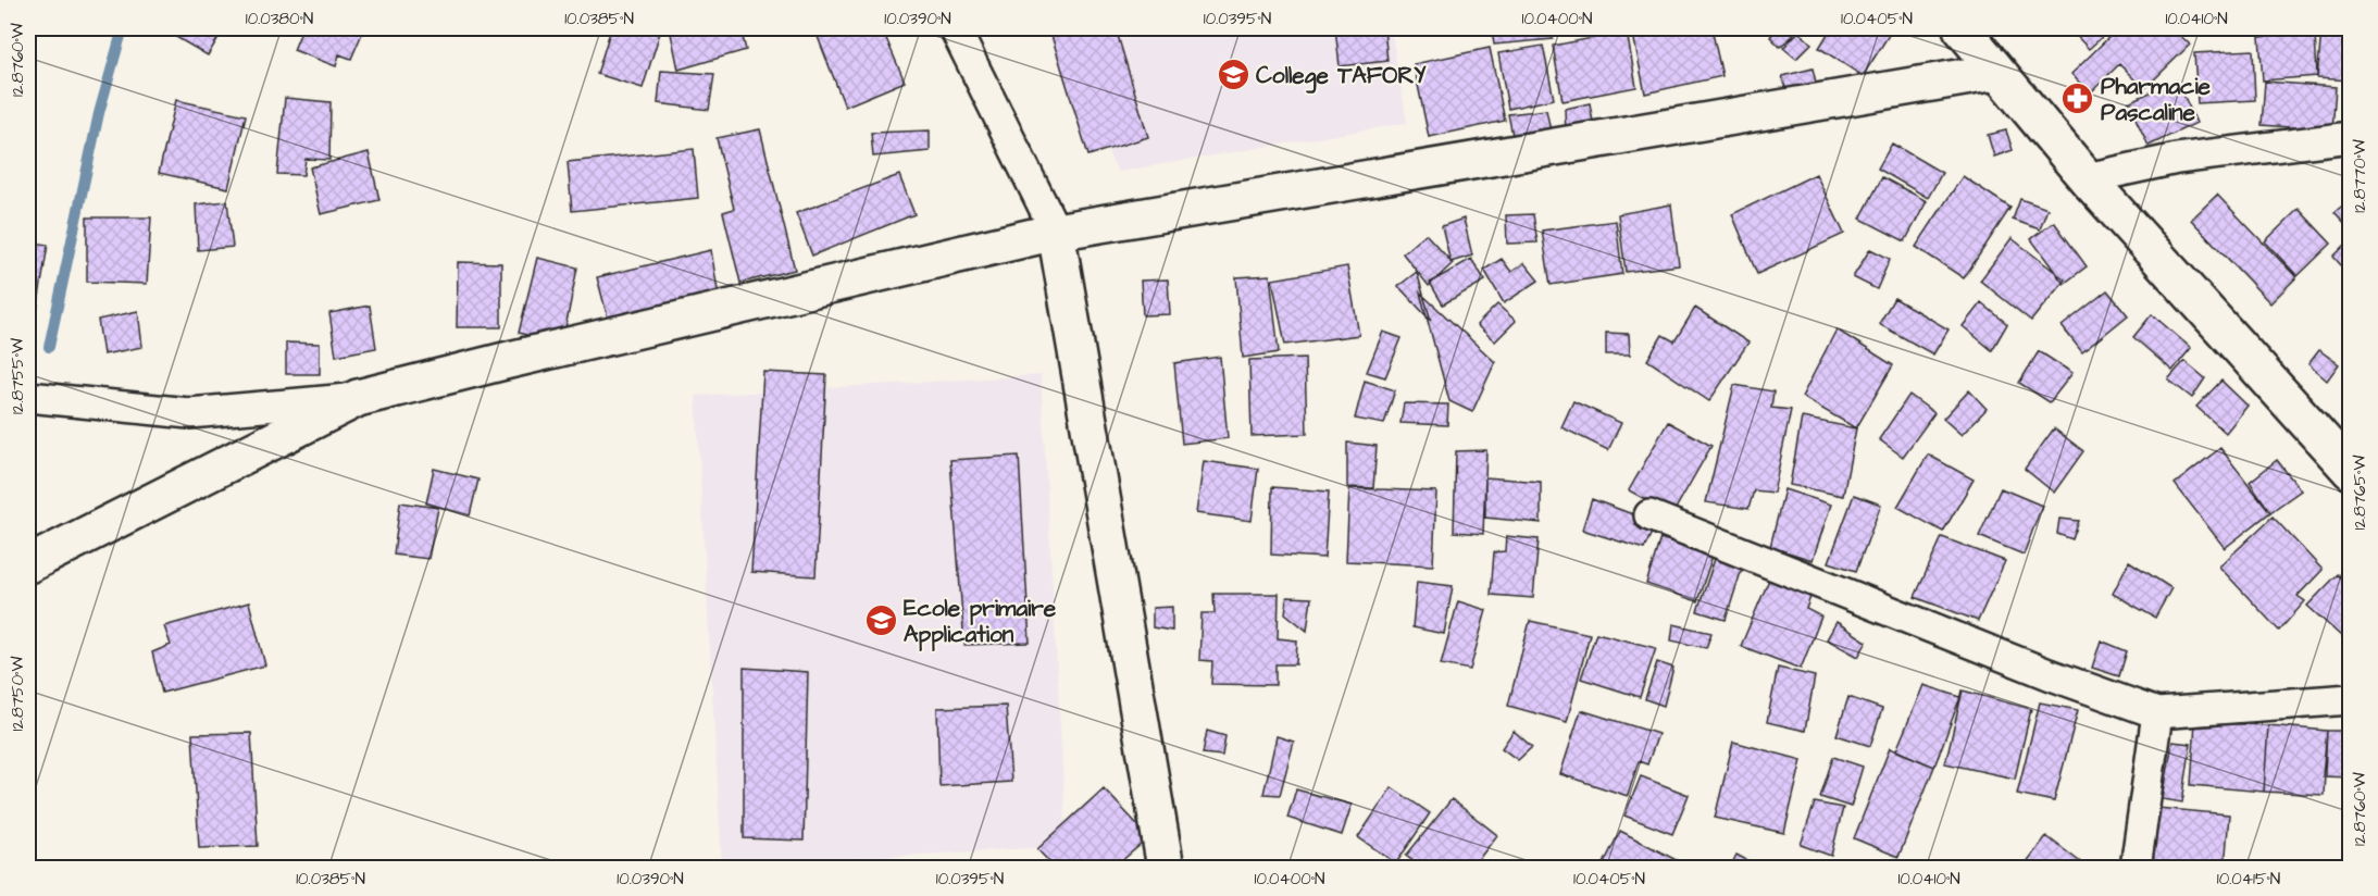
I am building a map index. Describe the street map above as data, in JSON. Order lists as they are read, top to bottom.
{
  "places": {
    "school or university": ["College TAFORY", "Ecole primaire Application"],
    "pharmacy": ["Pharmacie Pascaline"]
  },
  "coordinates": [
    "10.0380°N",
    "10.0385°N",
    "10.0390°N",
    "10.0395°N",
    "10.0400°N",
    "10.0405°N",
    "10.0410°N",
    "12.8760°W",
    "12.8770°W",
    "12.8755°W",
    "12.8765°W",
    "12.8750°W",
    "10.0415°N"
  ]
}
